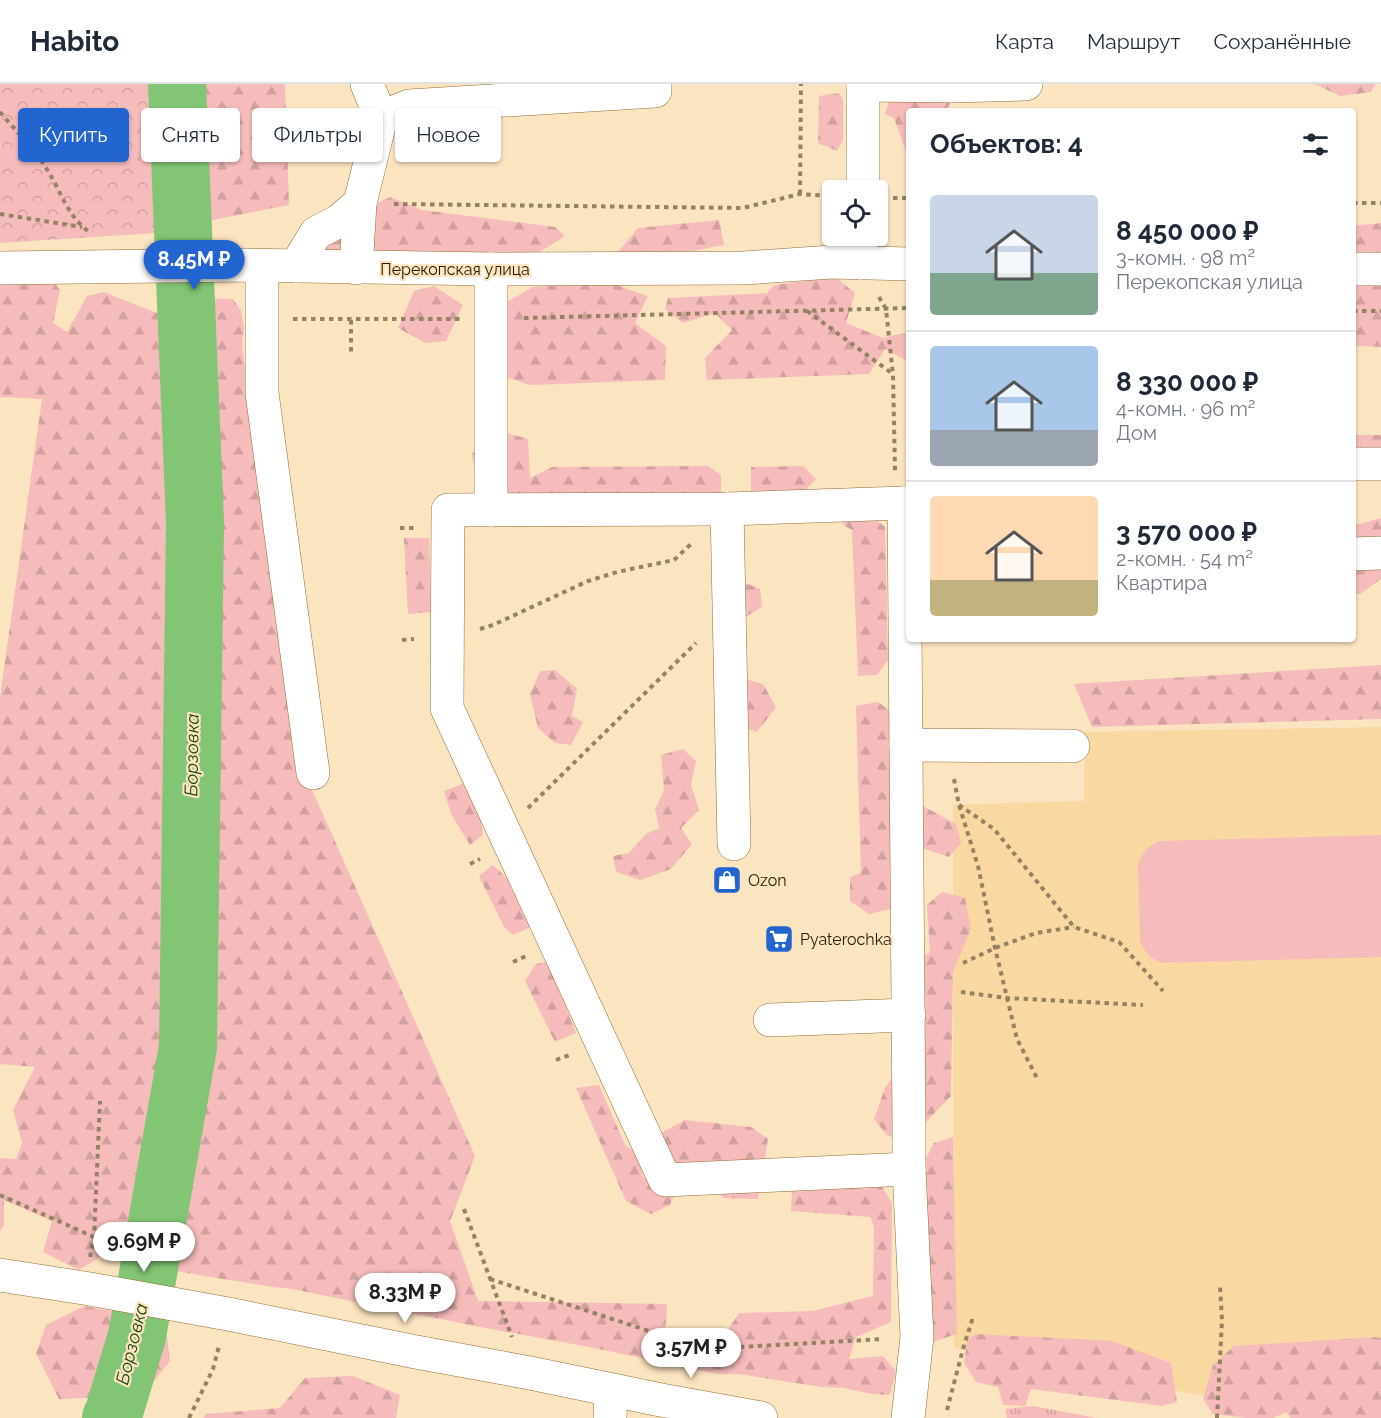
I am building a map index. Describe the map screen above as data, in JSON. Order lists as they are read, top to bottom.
{
  "streets": {
    "street": ["Перекопская улица"]
  },
  "water": ["Борзовка"],
  "places": {
    "shop": ["Ozon"],
    "supermarket": ["Pyaterochka"]
  },
  "page": {
    "header": "Habito",
    "nav": ["Карта", "Маршрут", "Сохранённые"],
    "chip": [
      "Купить",
      "Снять",
      "Фильтры",
      "Новое"
    ],
    "heading": "Объектов: 4",
    "list": [
      {
        "name": "8 450 000 ₽",
        "note": "3-комн. · 98 m² · Перекопская улица"
      },
      {
        "name": "8 330 000 ₽",
        "note": "4-комн. · 96 m² · Дом"
      },
      {
        "name": "3 570 000 ₽",
        "note": "2-комн. · 54 m² · Квартира"
      }
    ],
    "price": [
      "8.45M ₽",
      "9.69M ₽",
      "8.33M ₽",
      "3.57M ₽"
    ]
  }
}
